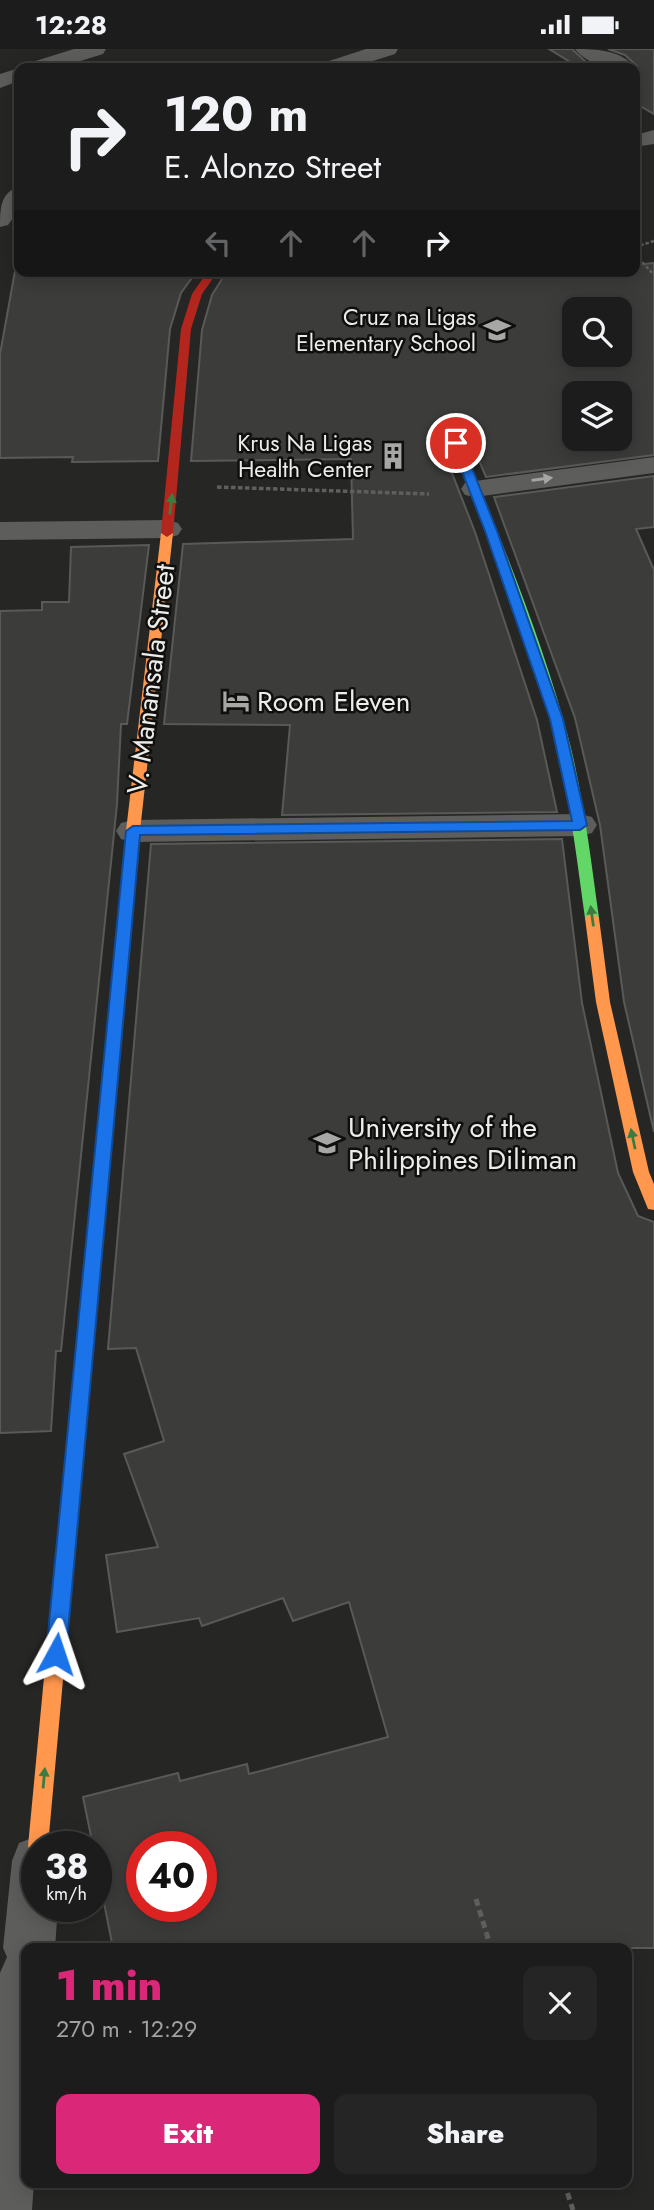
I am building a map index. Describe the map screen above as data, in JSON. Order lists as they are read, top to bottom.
{
  "streets": {
    "street": ["V. Manansala Street"]
  },
  "one_way": ["V. Manansala Street"],
  "places": {
    "school or university": ["Cruz na Ligas Elementary School", "University of the Philippines Diliman"],
    "building": ["Krus Na Ligas Health Center"],
    "hotel": ["Room Eleven"]
  },
  "page": {
    "status": "12:28",
    "turn": ["120 m", "E. Alonzo Street"],
    "speed": "38 km/h",
    "limit": "40",
    "heading": ["1 min", "270 m · 12:29"],
    "buttons": ["Exit", "Share"]
  }
}
